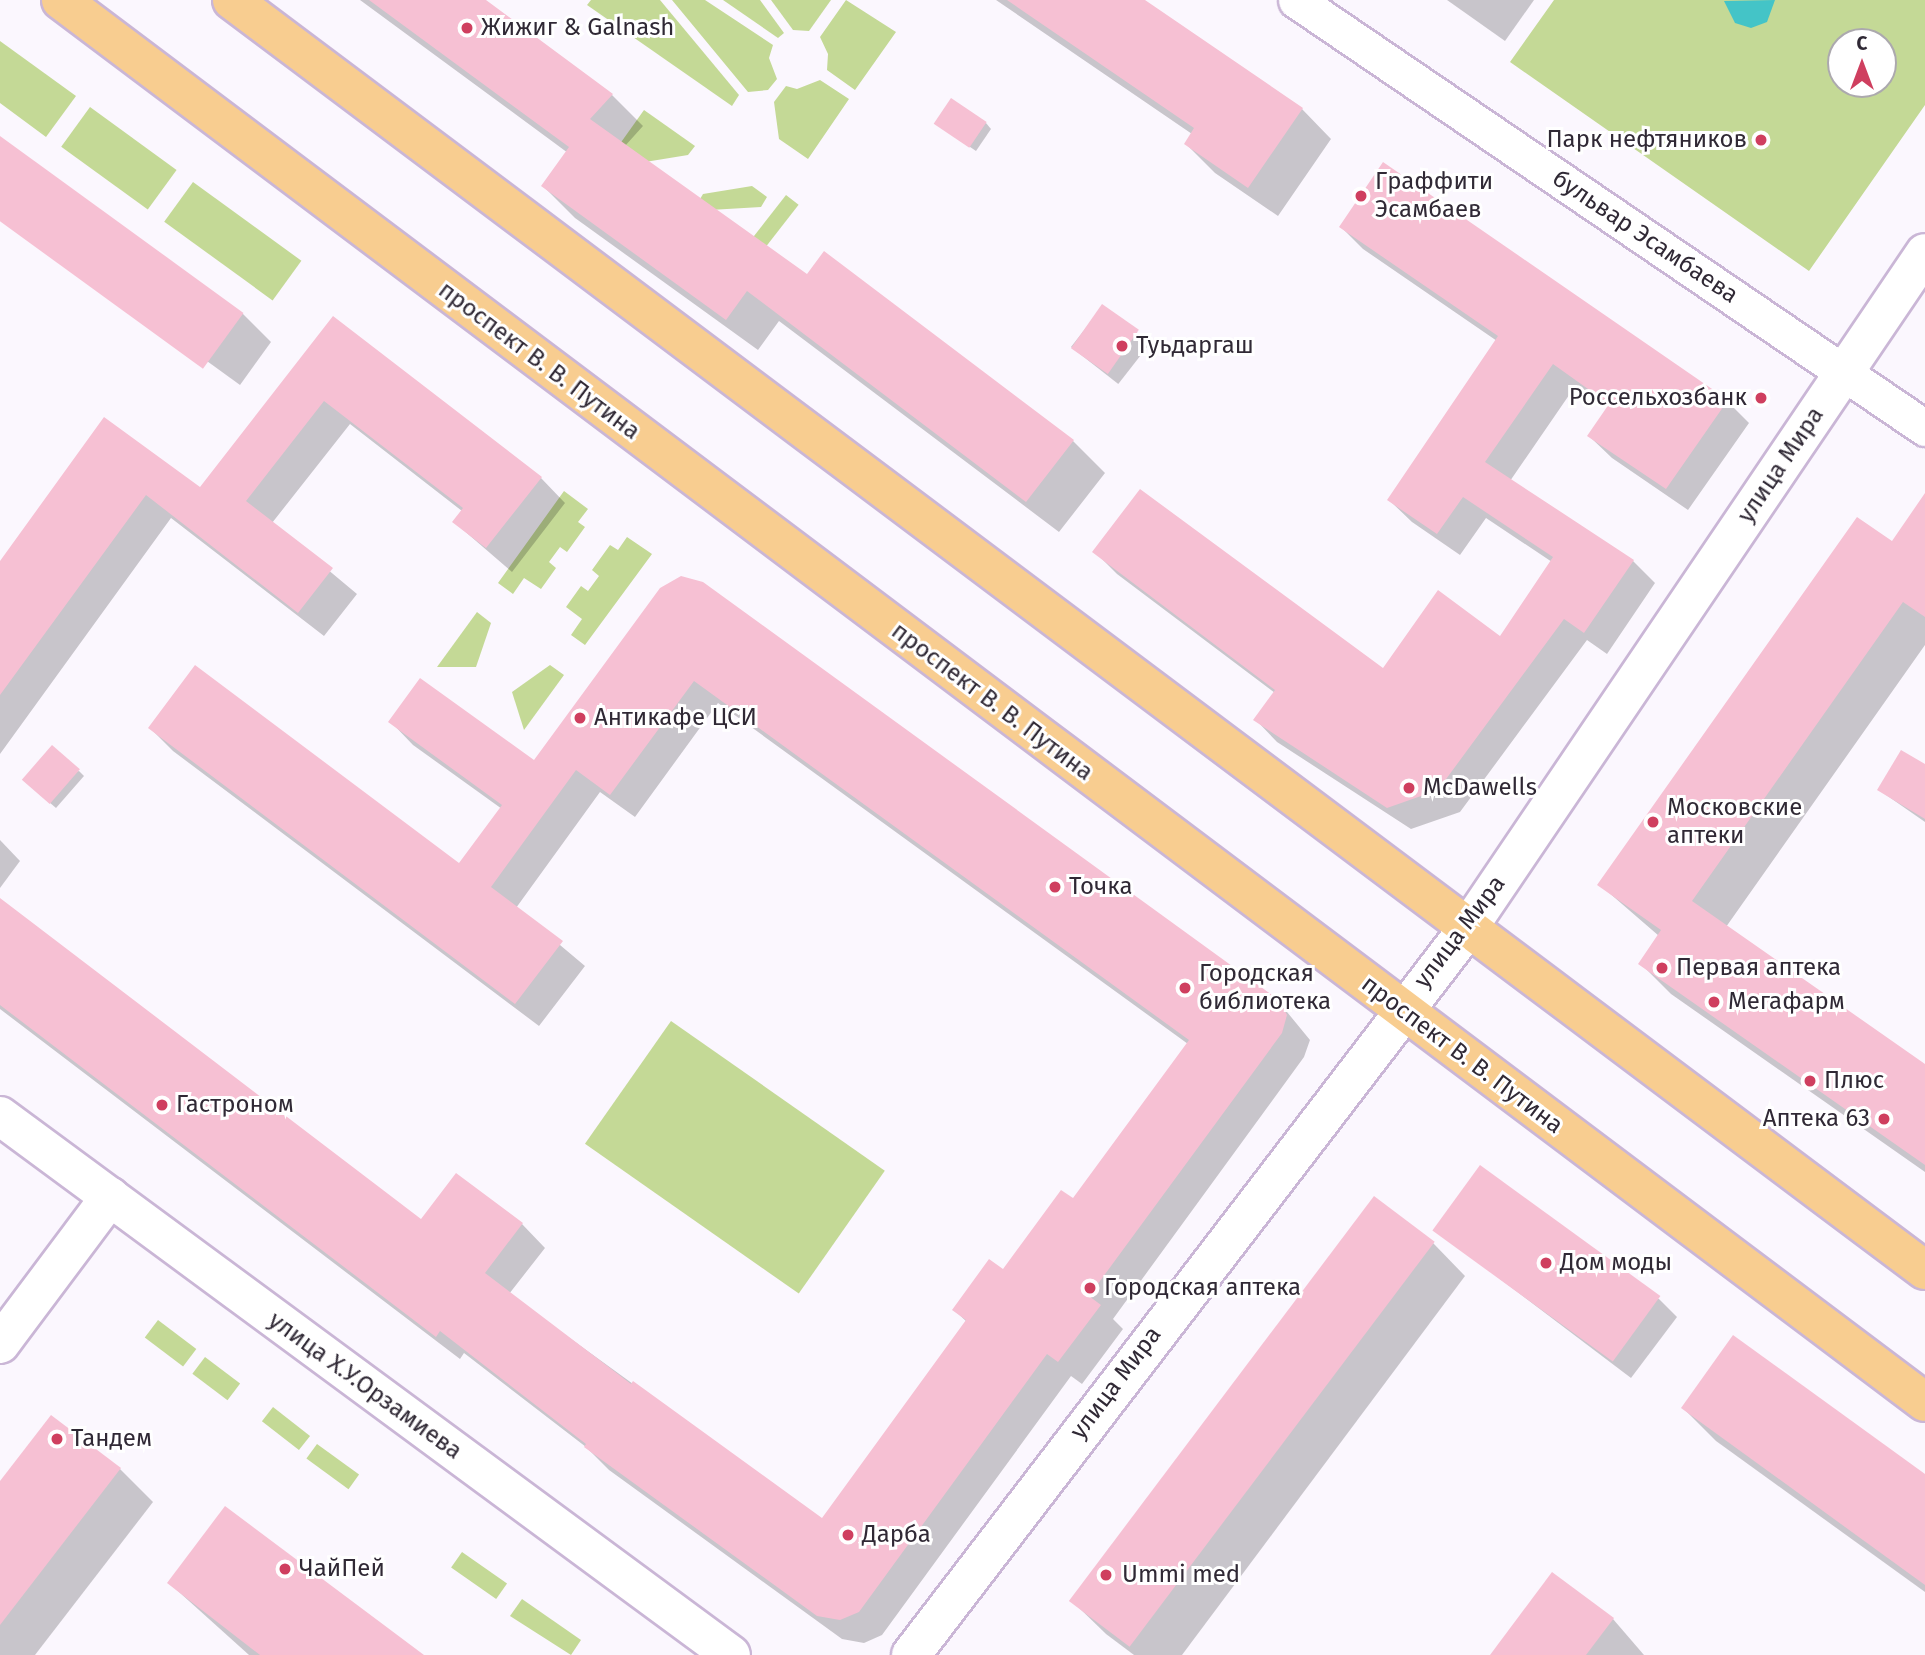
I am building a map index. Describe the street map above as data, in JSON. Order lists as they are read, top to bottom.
{
  "streets": {
    "main road": ["проспект В. В. Путина", "улица Мира", "улица Х.У.Орзамиева"],
    "street": ["бульвар Эсамбаева"]
  },
  "crossings": [
    ["бульвар Эсамбаева", "улица Мира"],
    ["проспект В. В. Путина", "улица Мира"]
  ],
  "places": [
    "Жижиг & Galnash",
    "Парк нефтяников",
    "Граффити Эсамбаев",
    "Туьдаргаш",
    "Россельхозбанк",
    "Антикафе ЦСИ",
    "McDawells",
    "Московские аптеки",
    "Точка",
    "Первая аптека",
    "Городская библиотека",
    "Мегафарм",
    "Плюс",
    "Гастроном",
    "Аптека 63",
    "Дом моды",
    "Городская аптека",
    "Тандем",
    "Дарба",
    "ЧайПей",
    "Ummi med"
  ],
  "north": "top"
}
